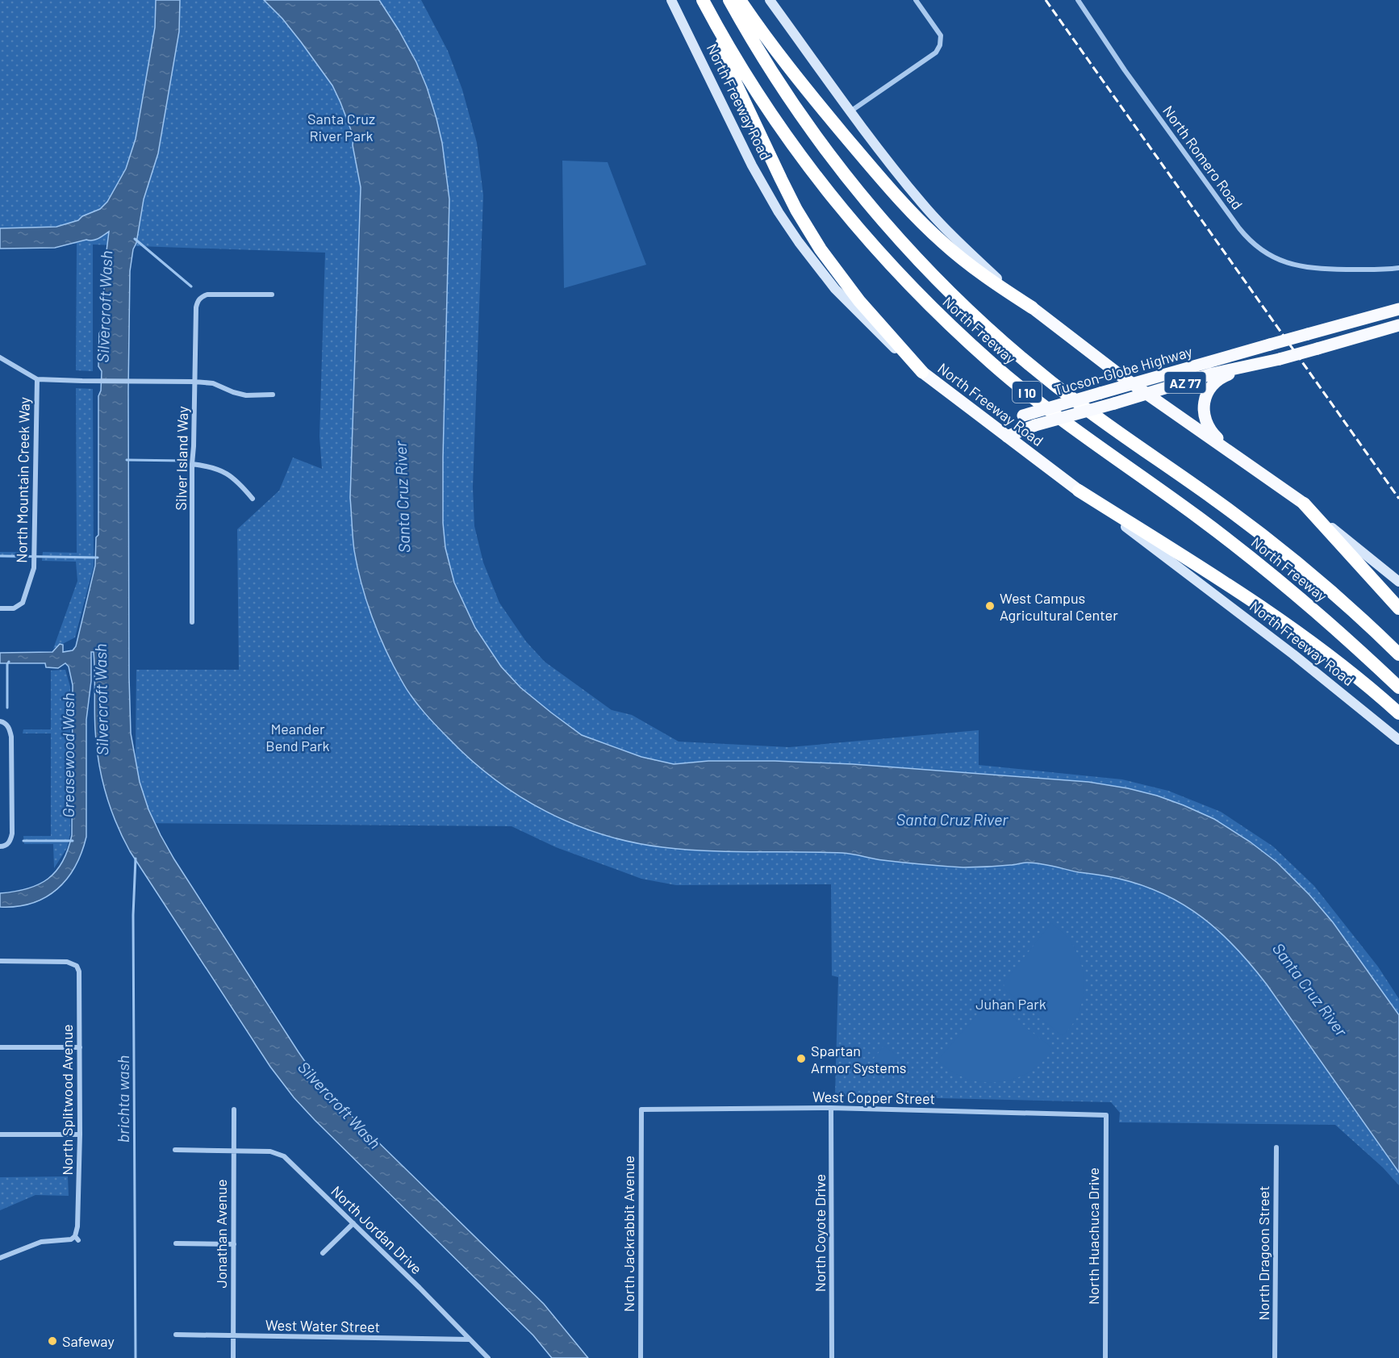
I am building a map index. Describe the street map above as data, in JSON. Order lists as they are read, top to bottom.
{
  "streets": {
    "highway": [
      "North Freeway Road",
      "North Freeway",
      "Tucson-Globe Highway",
      "AZ 77",
      "I 10"
    ],
    "street": [
      "North Romero Road",
      "Silver Island Way",
      "North Mountain Creek Way",
      "West Copper Street",
      "North Splitwood Avenue",
      "North Jordan Drive",
      "North Coyote Drive",
      "Jonathan Avenue",
      "North Jackrabbit Avenue",
      "North Huachuca Drive",
      "North Dragoon Street",
      "West Water Street"
    ]
  },
  "crossings": [
    ["North Freeway Road", "Tucson-Globe Highway"],
    ["West Copper Street", "North Coyote Drive"],
    ["West Copper Street", "North Jackrabbit Avenue"],
    ["West Copper Street", "North Huachuca Drive"],
    ["North Jordan Drive", "Jonathan Avenue"],
    ["North Jordan Drive", "West Water Street"],
    ["Jonathan Avenue", "West Water Street"]
  ],
  "water": [
    "Silvercroft Wash",
    "Santa Cruz River",
    "Greasewood Wash",
    "brichta wash"
  ],
  "parks": ["Santa Cruz River Park", "Meander Bend Park", "Juhan Park"],
  "places": ["West Campus Agricultural Center", "Spartan Armor Systems", "Safeway"]
}
